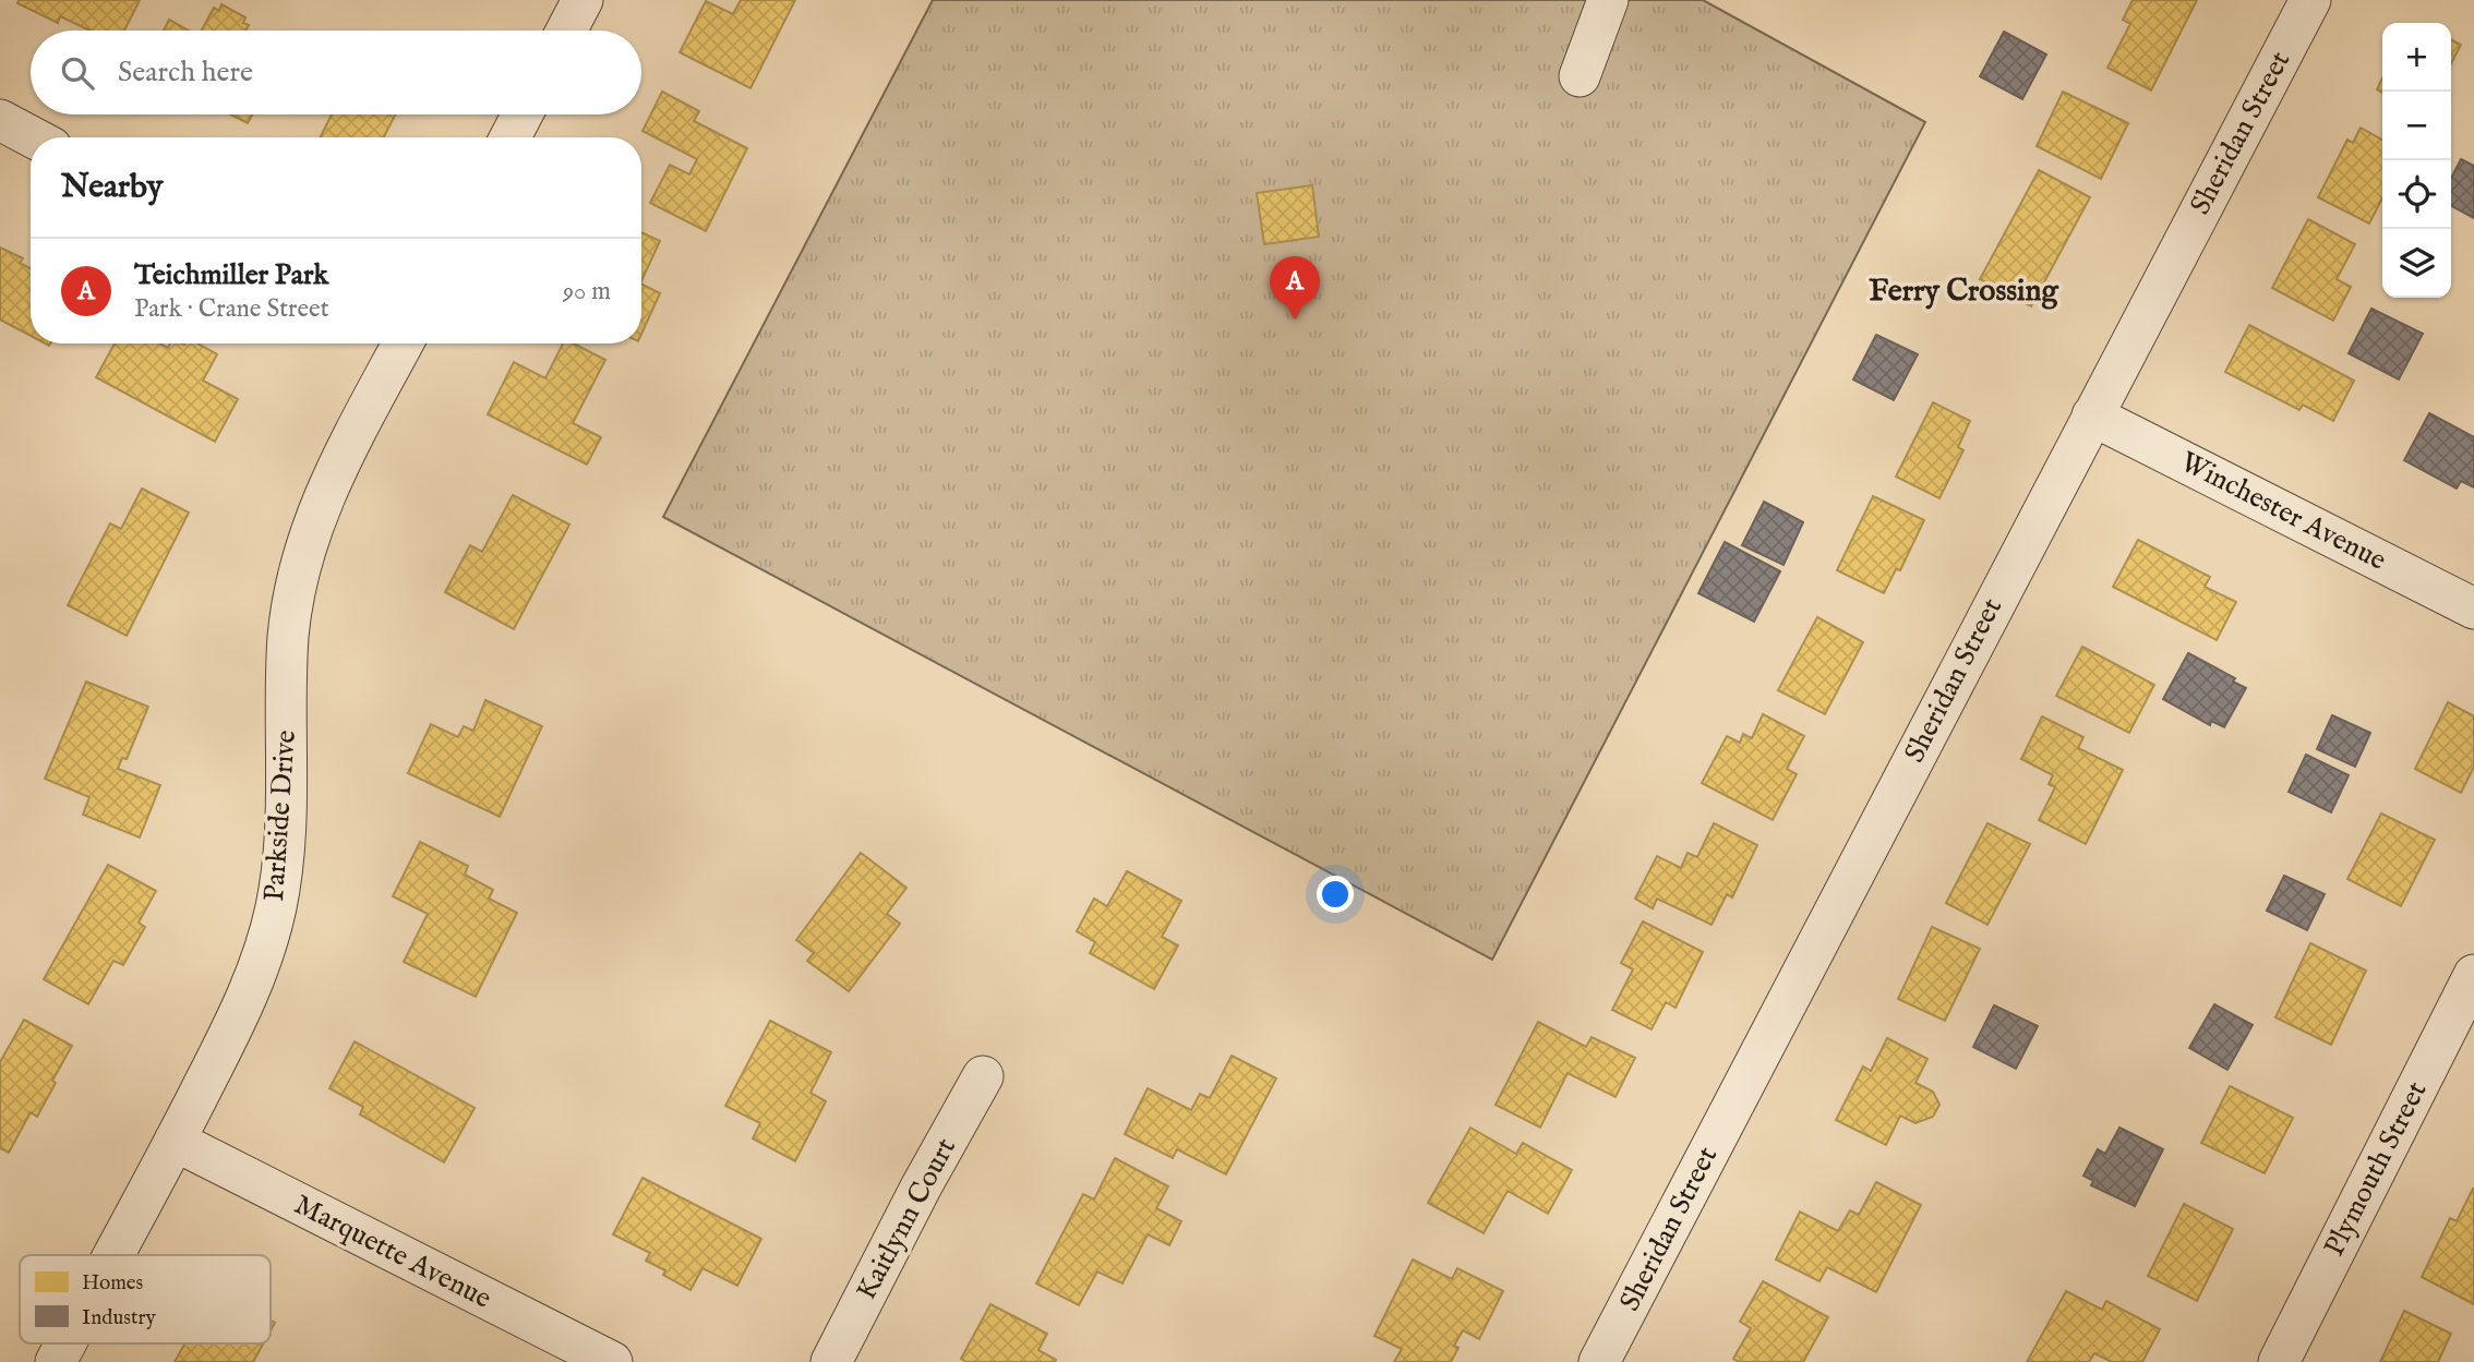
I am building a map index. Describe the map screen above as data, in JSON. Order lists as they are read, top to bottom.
{
  "streets": {
    "street": [
      "Sheridan Street",
      "Winchester Avenue",
      "Parkside Drive",
      "Plymouth Street",
      "Kaitlynn Court",
      "Marquette Avenue"
    ]
  },
  "crossings": [
    ["Sheridan Street", "Winchester Avenue"],
    ["Parkside Drive", "Marquette Avenue"]
  ],
  "districts": ["Ferry Crossing"],
  "legend": ["Homes", "Industry"],
  "page": {
    "map_buttons": ["+", "−"],
    "search": "Search here",
    "heading": "Nearby",
    "list": [
      {
        "mark": "A",
        "name": "Teichmiller Park",
        "note": "Park · Crane Street",
        "value": "90 m"
      }
    ],
    "pins": "A"
  }
}
